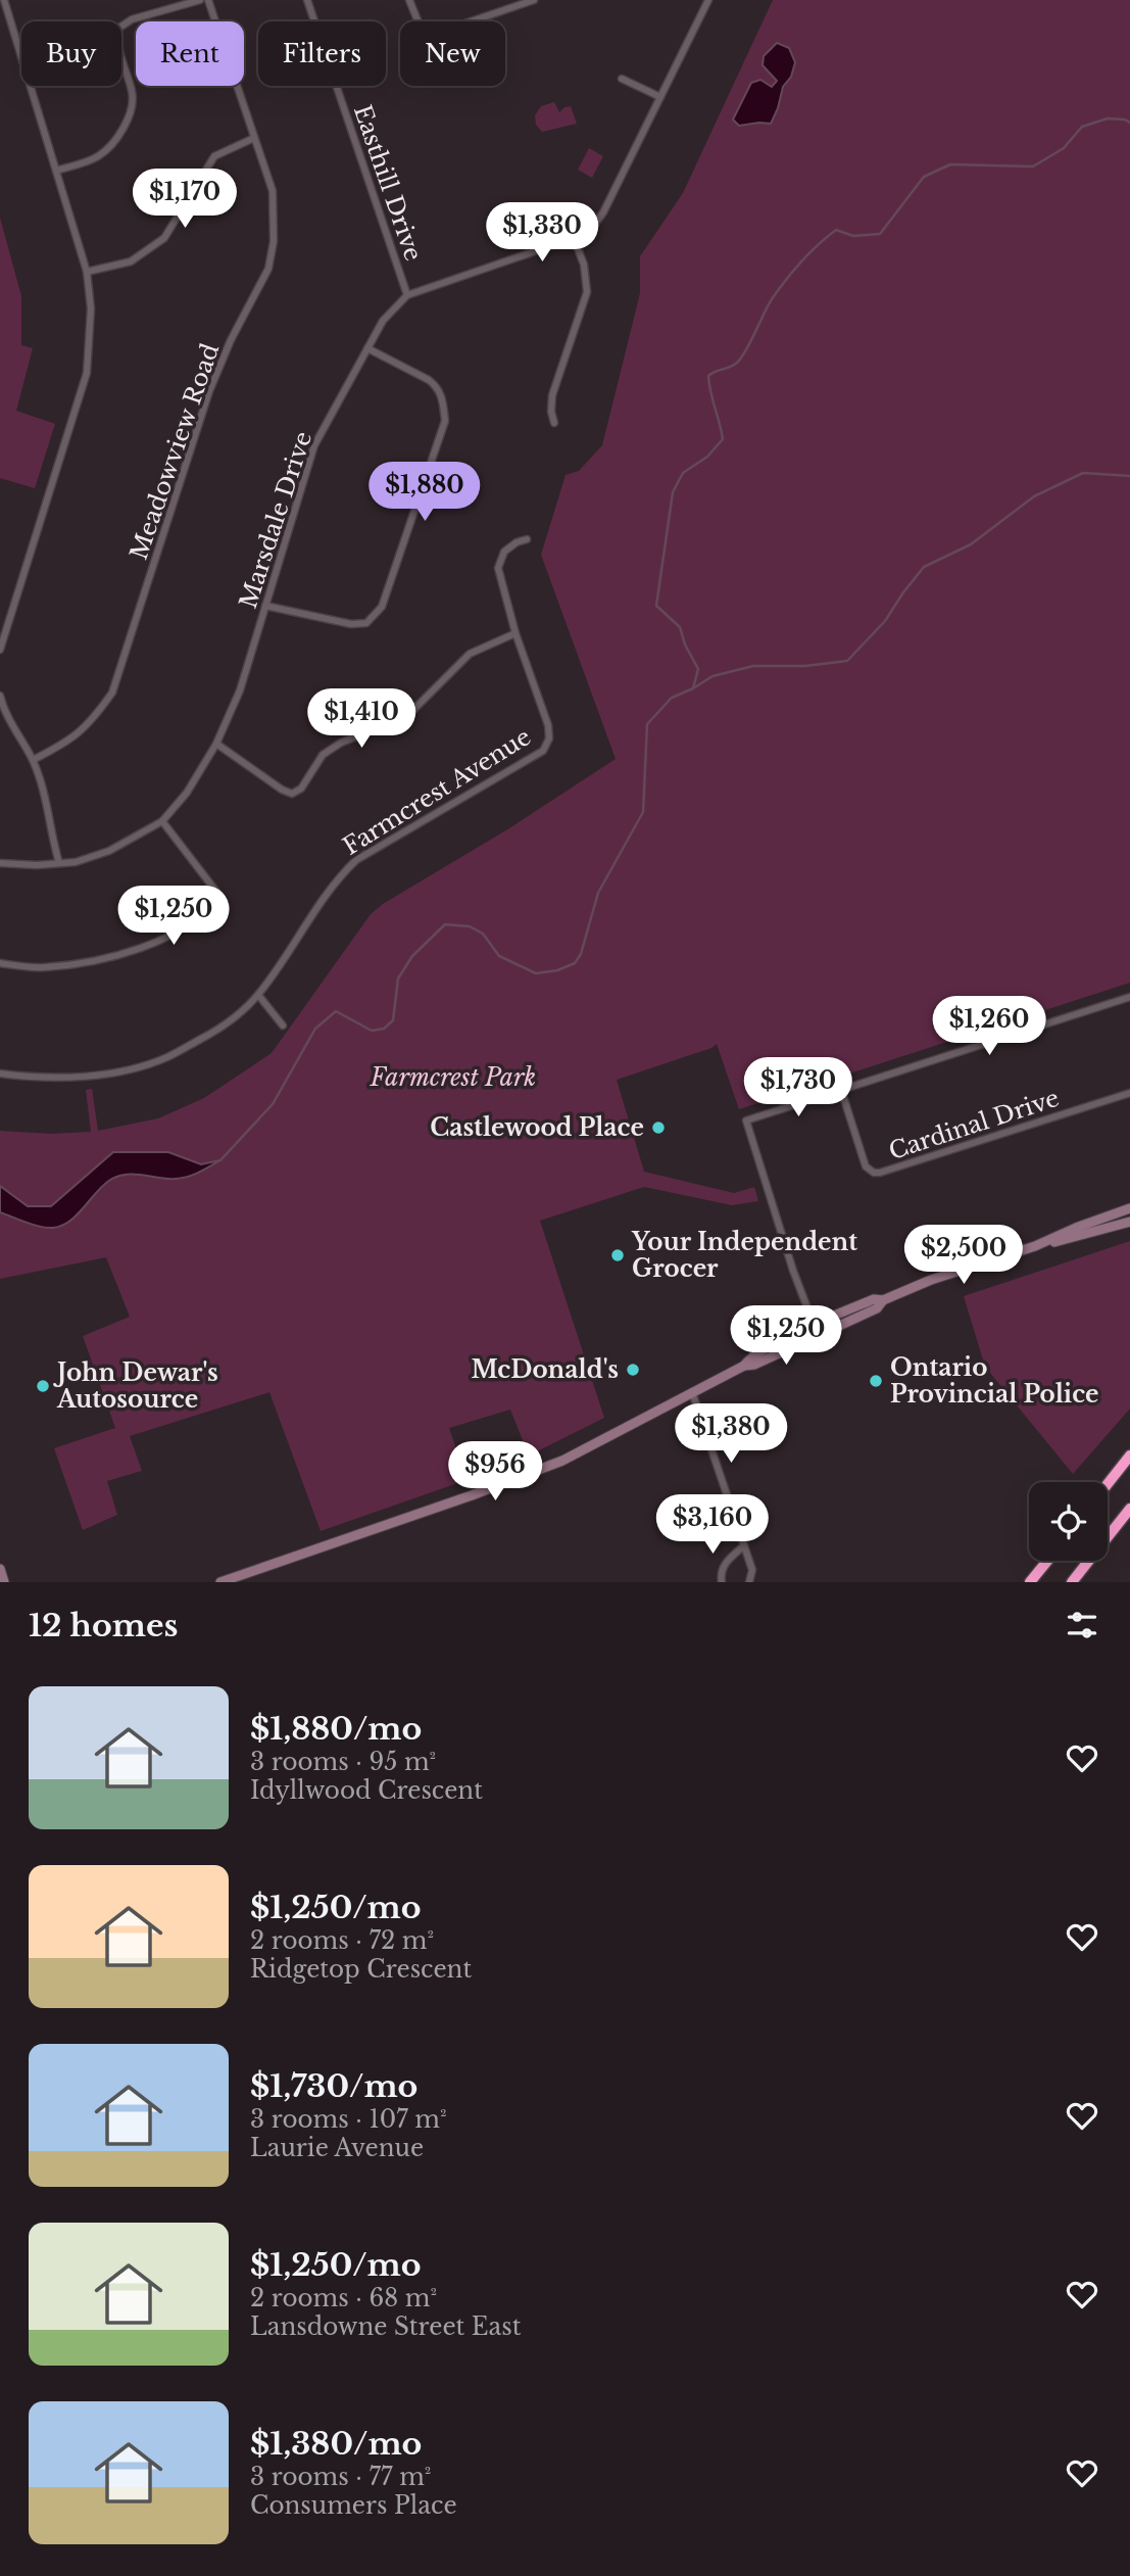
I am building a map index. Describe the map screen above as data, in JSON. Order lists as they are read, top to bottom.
{
  "streets": {
    "street": [
      "Easthill Drive",
      "Meadowview Road",
      "Marsdale Drive",
      "Farmcrest Avenue",
      "Cardinal Drive"
    ]
  },
  "crossings": [
    ["Easthill Drive", "Marsdale Drive"]
  ],
  "parks": ["Farmcrest Park"],
  "places": [
    "Castlewood Place",
    "Your Independent Grocer",
    "McDonald's",
    "Ontario Provincial Police",
    "John Dewar's Autosource"
  ],
  "page": {
    "chip": [
      "Buy",
      "Rent",
      "Filters",
      "New"
    ],
    "price": [
      "$1,170",
      "$1,330",
      "$1,880",
      "$1,410",
      "$1,250",
      "$1,260",
      "$1,730",
      "$2,500",
      "$1,250",
      "$1,380",
      "$956",
      "$3,160"
    ],
    "heading": "12 homes",
    "list": [
      {
        "name": "$1,880/mo",
        "note": "3 rooms · 95 m² · Idyllwood Crescent"
      },
      {
        "name": "$1,250/mo",
        "note": "2 rooms · 72 m² · Ridgetop Crescent"
      },
      {
        "name": "$1,730/mo",
        "note": "3 rooms · 107 m² · Laurie Avenue"
      },
      {
        "name": "$1,250/mo",
        "note": "2 rooms · 68 m² · Lansdowne Street East"
      },
      {
        "name": "$1,380/mo",
        "note": "3 rooms · 77 m² · Consumers Place"
      }
    ]
  }
}
